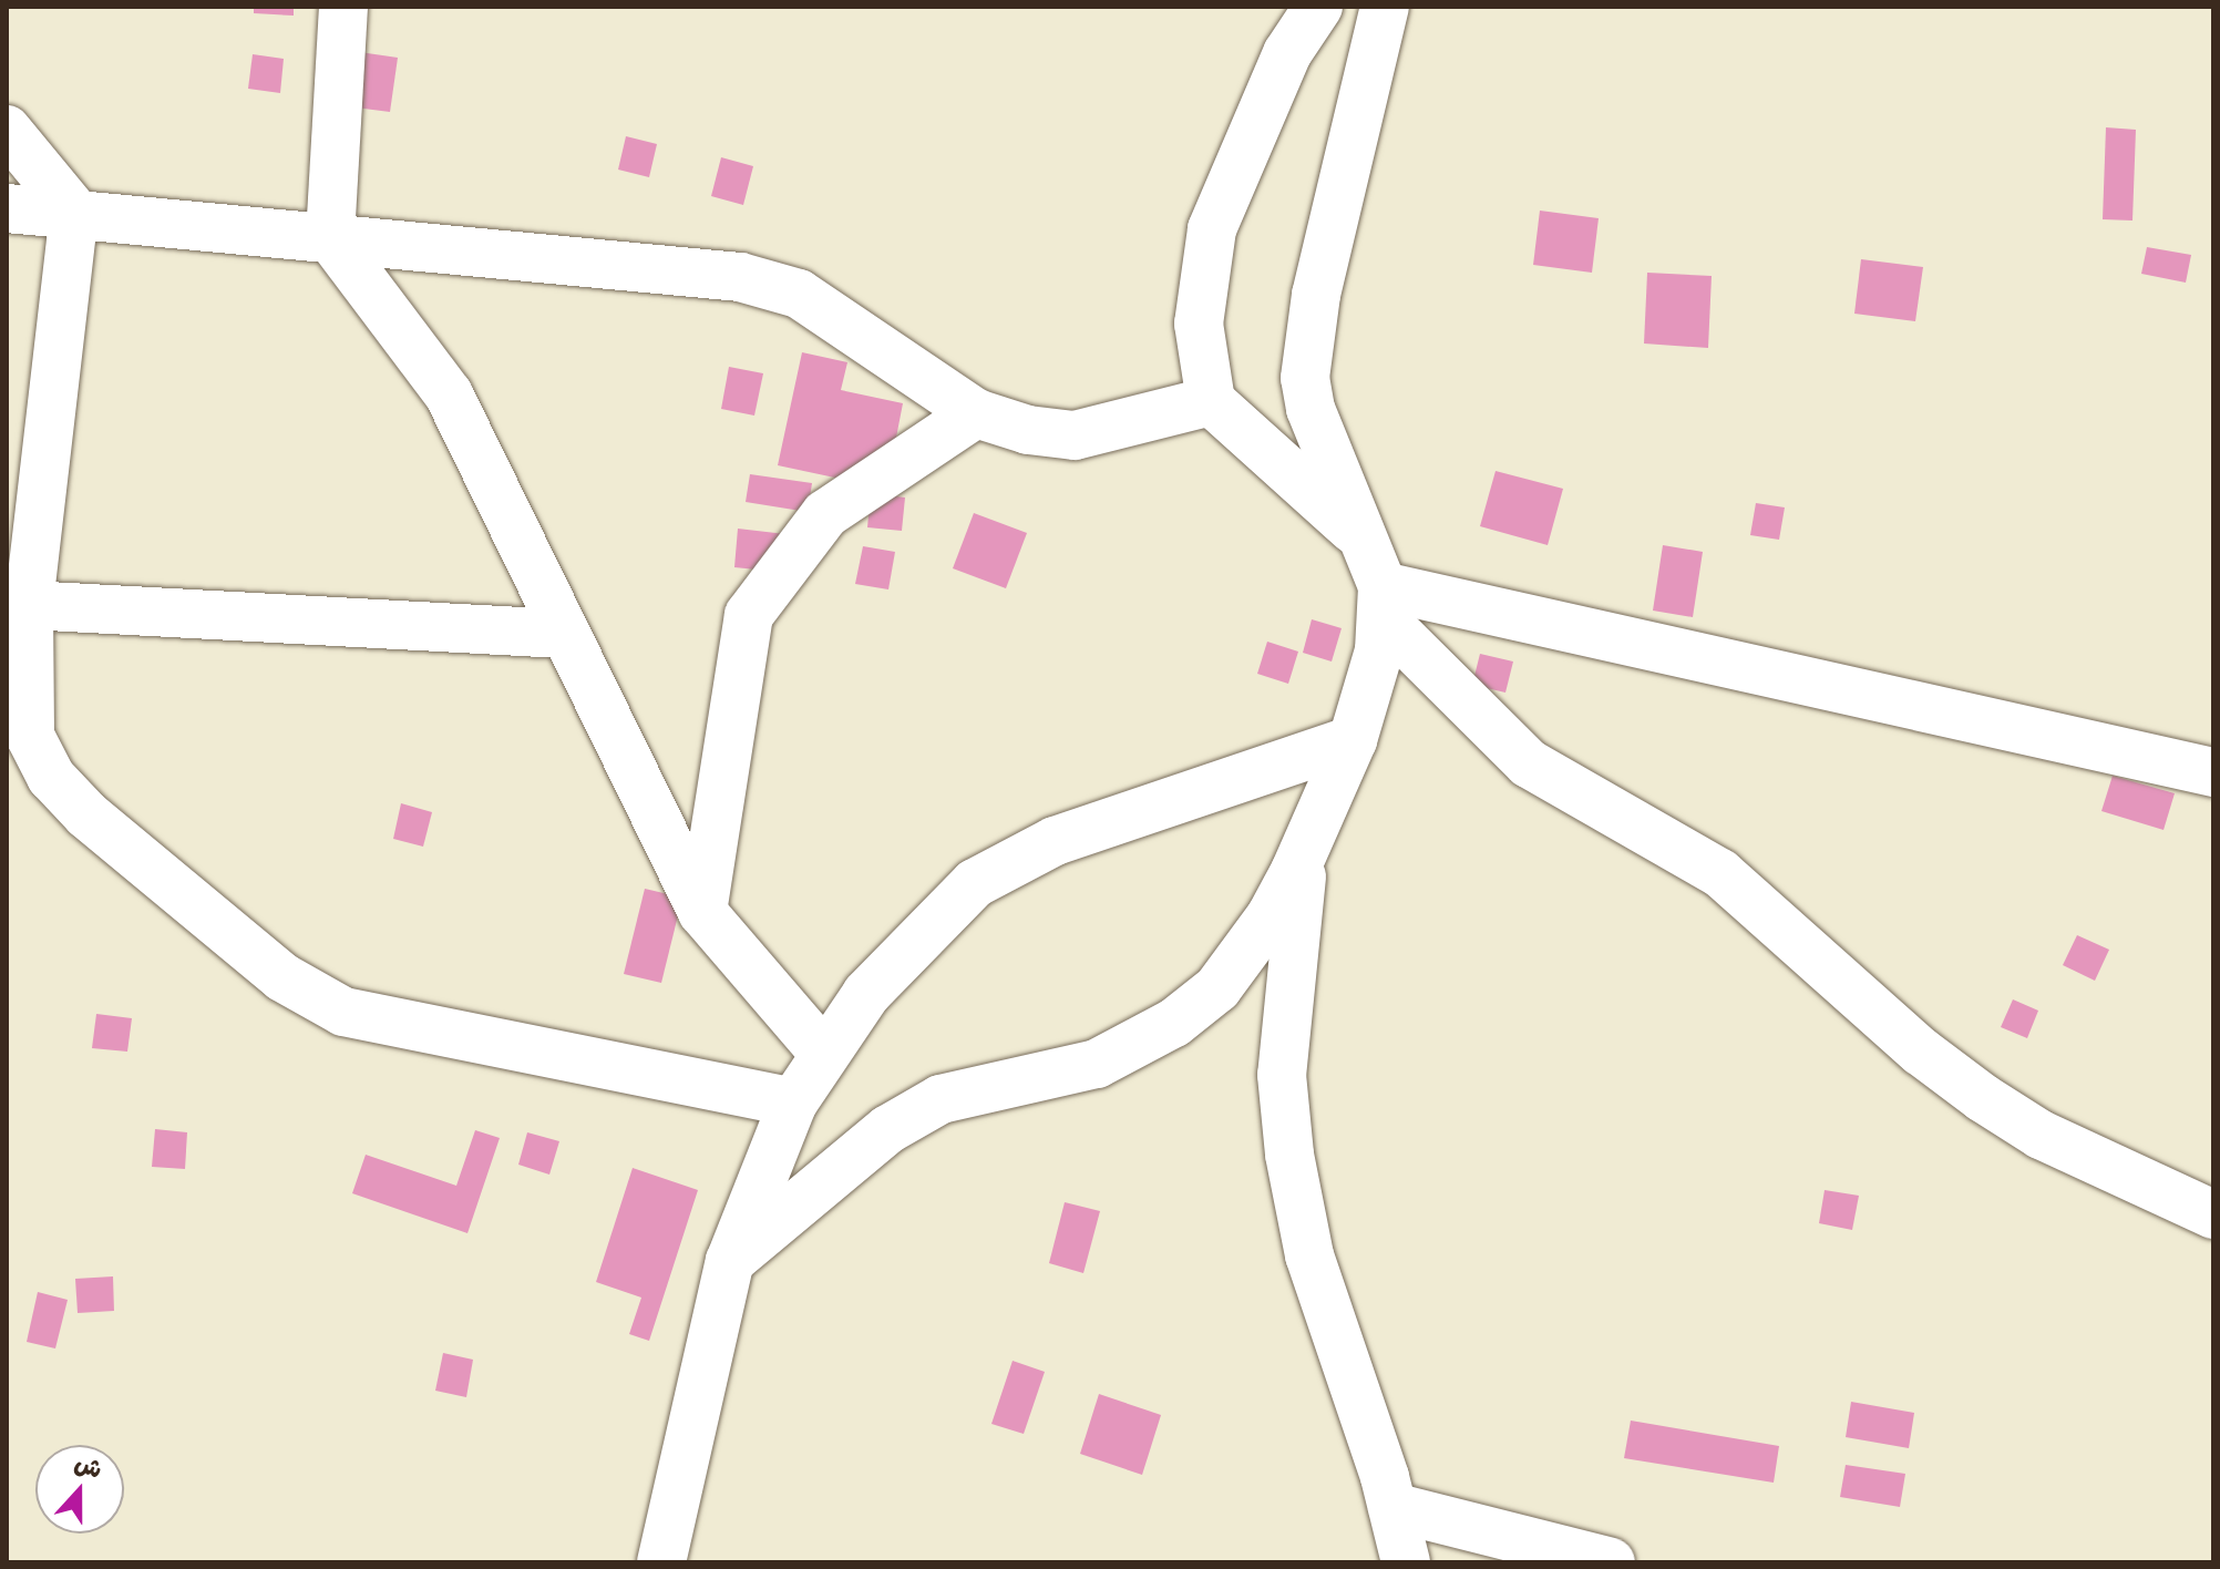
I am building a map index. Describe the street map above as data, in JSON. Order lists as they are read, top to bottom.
{
  "north": "top"
}
